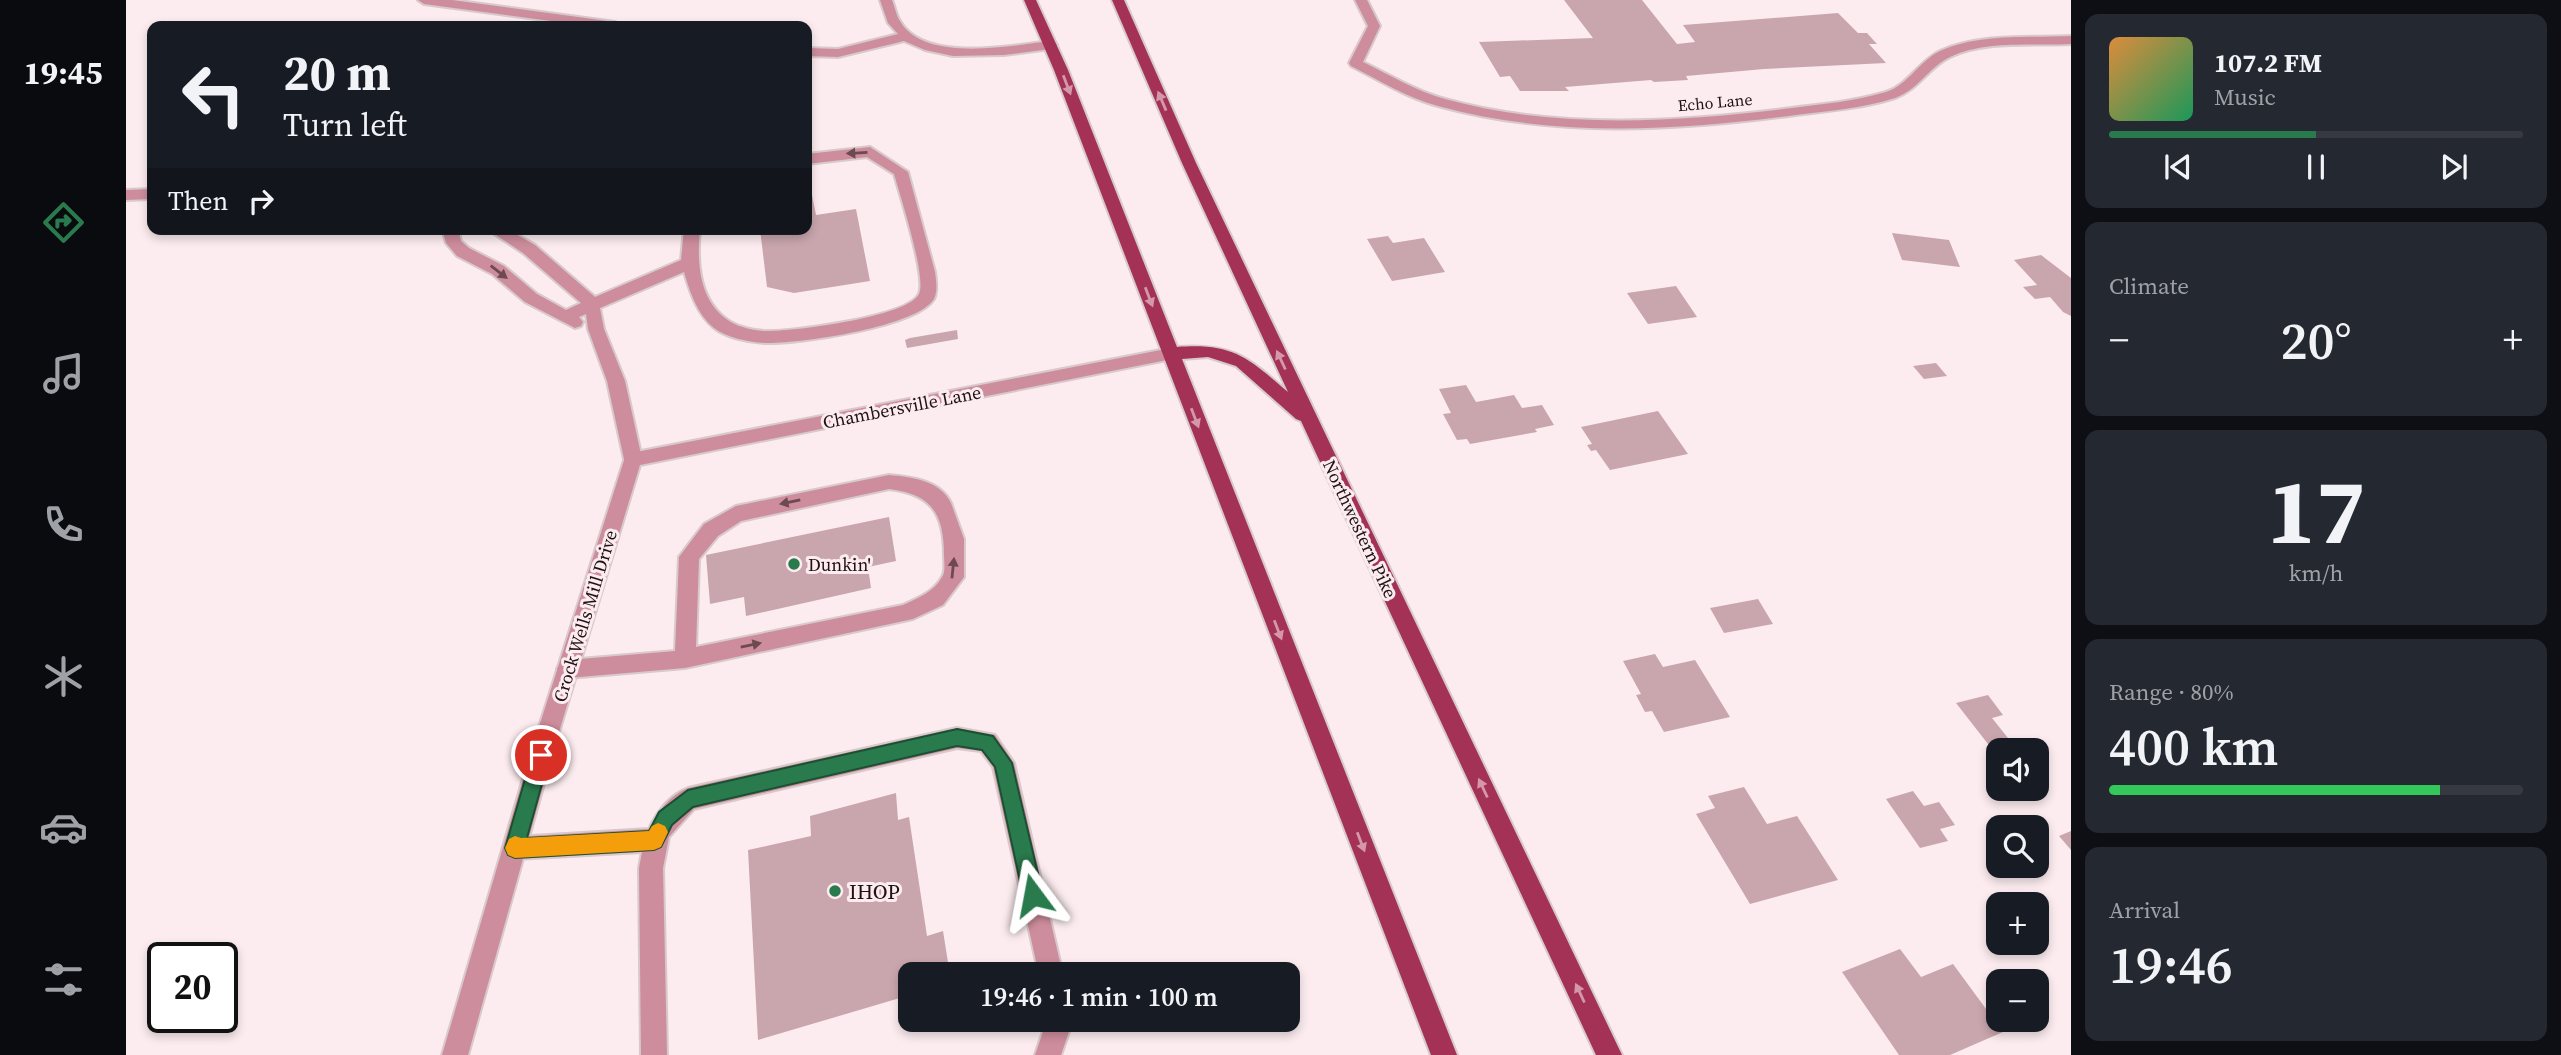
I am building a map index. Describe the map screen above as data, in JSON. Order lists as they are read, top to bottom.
{
  "streets": {
    "main road": ["Northwestern Pike"],
    "street": ["Echo Lane", "Chambersville Lane", "Crock Wells Mill Drive"]
  },
  "crossings": [
    ["Chambersville Lane", "Crock Wells Mill Drive"]
  ],
  "places": ["Dunkin'", "IHOP"],
  "page": {
    "tabs": "19:45",
    "turn": ["20 m", "Turn left"],
    "song": ["107.2 FM", "Music"],
    "then": "Then",
    "tile": [
      "Climate",
      ["17", "km/h"],
      ["Range · 80%", "400 km"],
      ["Arrival", "19:46"]
    ],
    "heat": ["−", "20°", "+"],
    "map_buttons": ["+", "−"],
    "limit": "20",
    "trip": "19:46 · 1 min · 100 m"
  }
}
